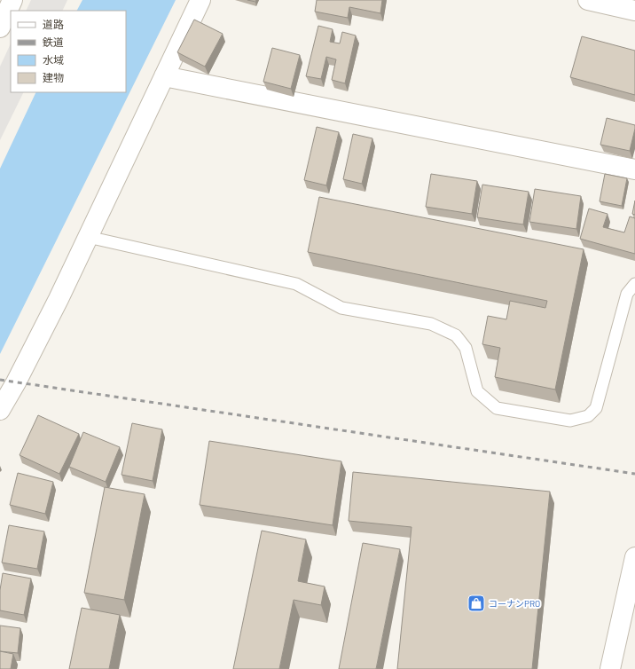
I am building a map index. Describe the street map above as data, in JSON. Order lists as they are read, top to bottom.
{
  "places": {
    "shop": ["コーナンPRO"]
  },
  "legend": [
    "道路",
    "鉄道",
    "水域",
    "建物"
  ]
}
